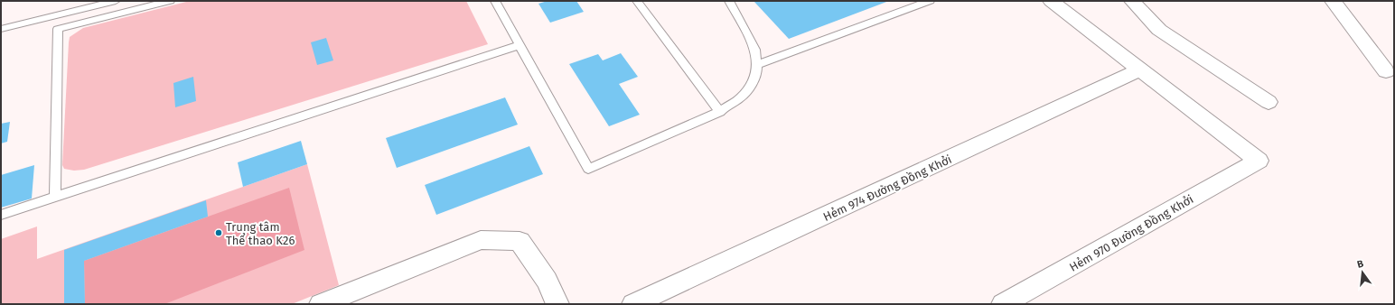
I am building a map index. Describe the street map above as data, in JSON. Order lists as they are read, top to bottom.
{
  "streets": {
    "street": ["Hẻm 974 Đường Đồng Khởi", "Hẻm 970 Đường Đồng Khởi"]
  },
  "crossings": [
    ["Hẻm 974 Đường Đồng Khởi", "Hẻm 970 Đường Đồng Khởi"]
  ],
  "places": ["Trung tâm Thể thao K26"],
  "north": "top"
}
